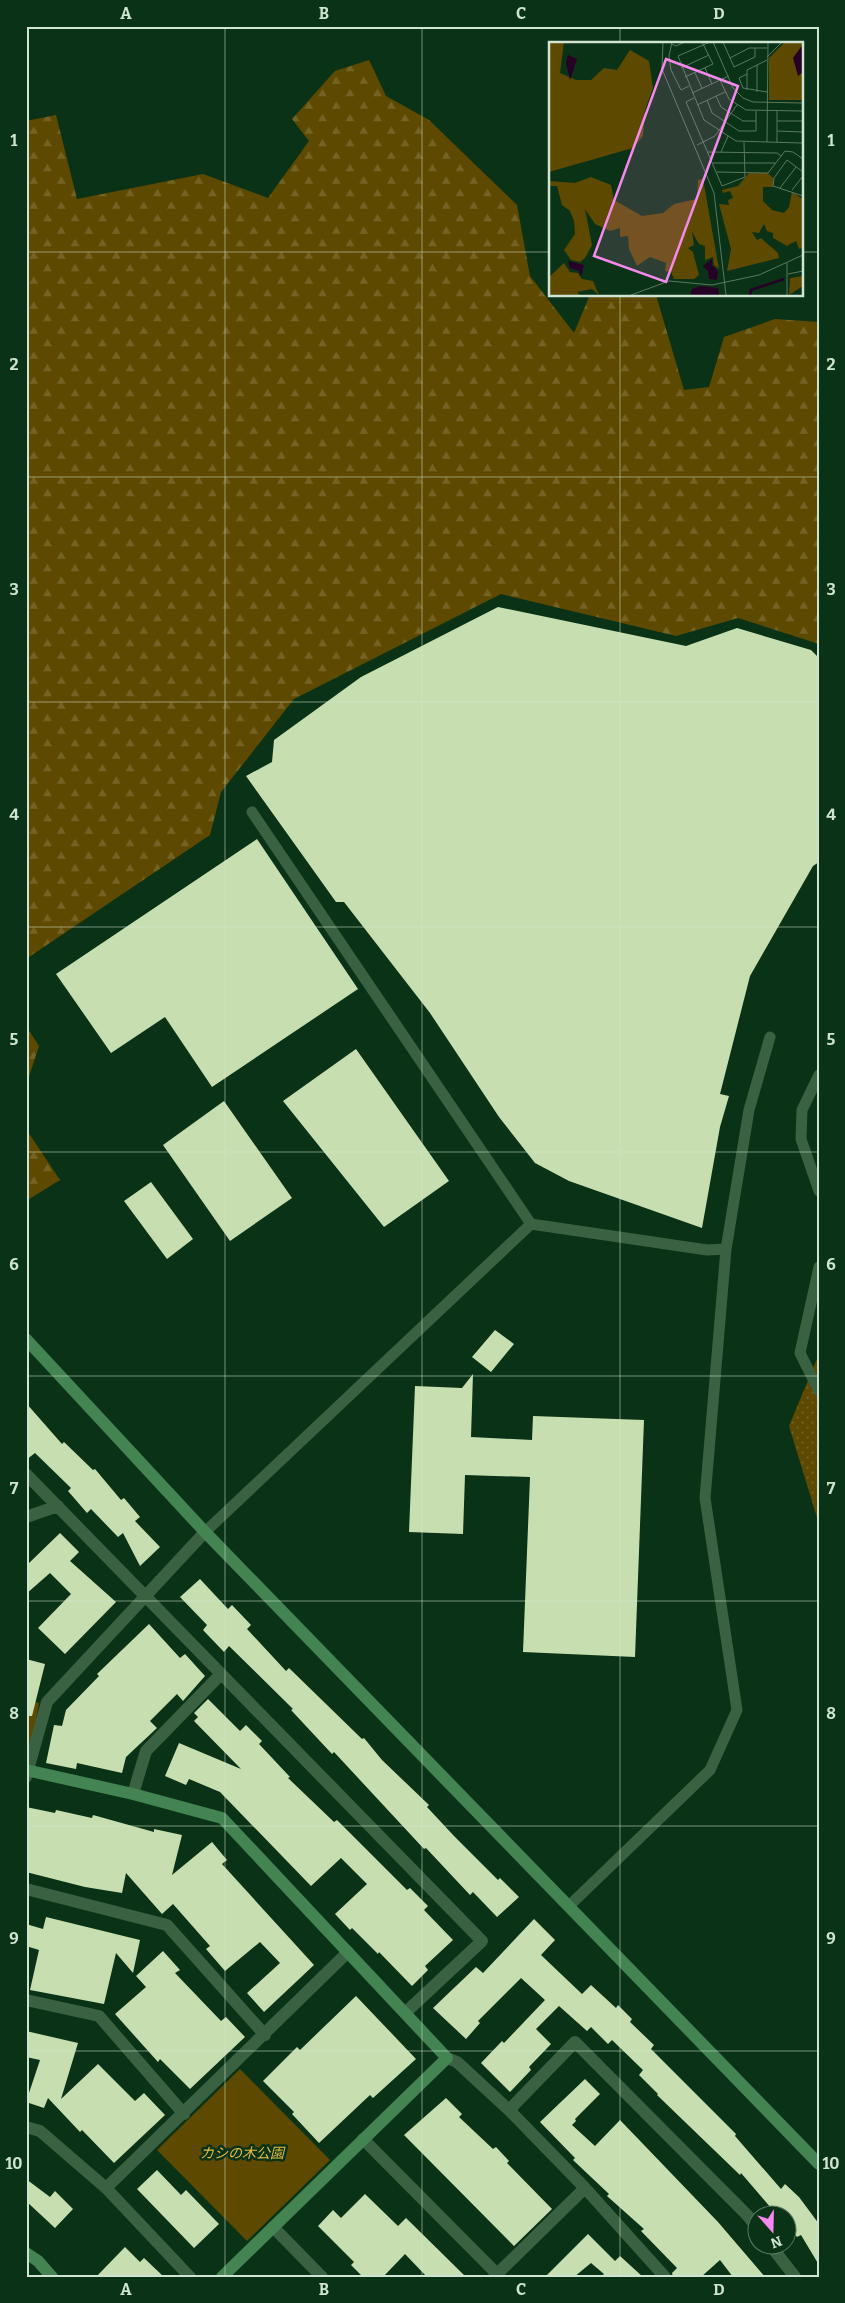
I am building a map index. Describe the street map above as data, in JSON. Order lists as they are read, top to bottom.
{
  "parks": ["カシの木公園"],
  "north": "bottom",
  "grid": {
    "columns": [
      "A",
      "B",
      "C",
      "D"
    ],
    "rows": [
      "1",
      "2",
      "3",
      "4",
      "5",
      "6",
      "7",
      "8",
      "9",
      "10"
    ]
  }
}
